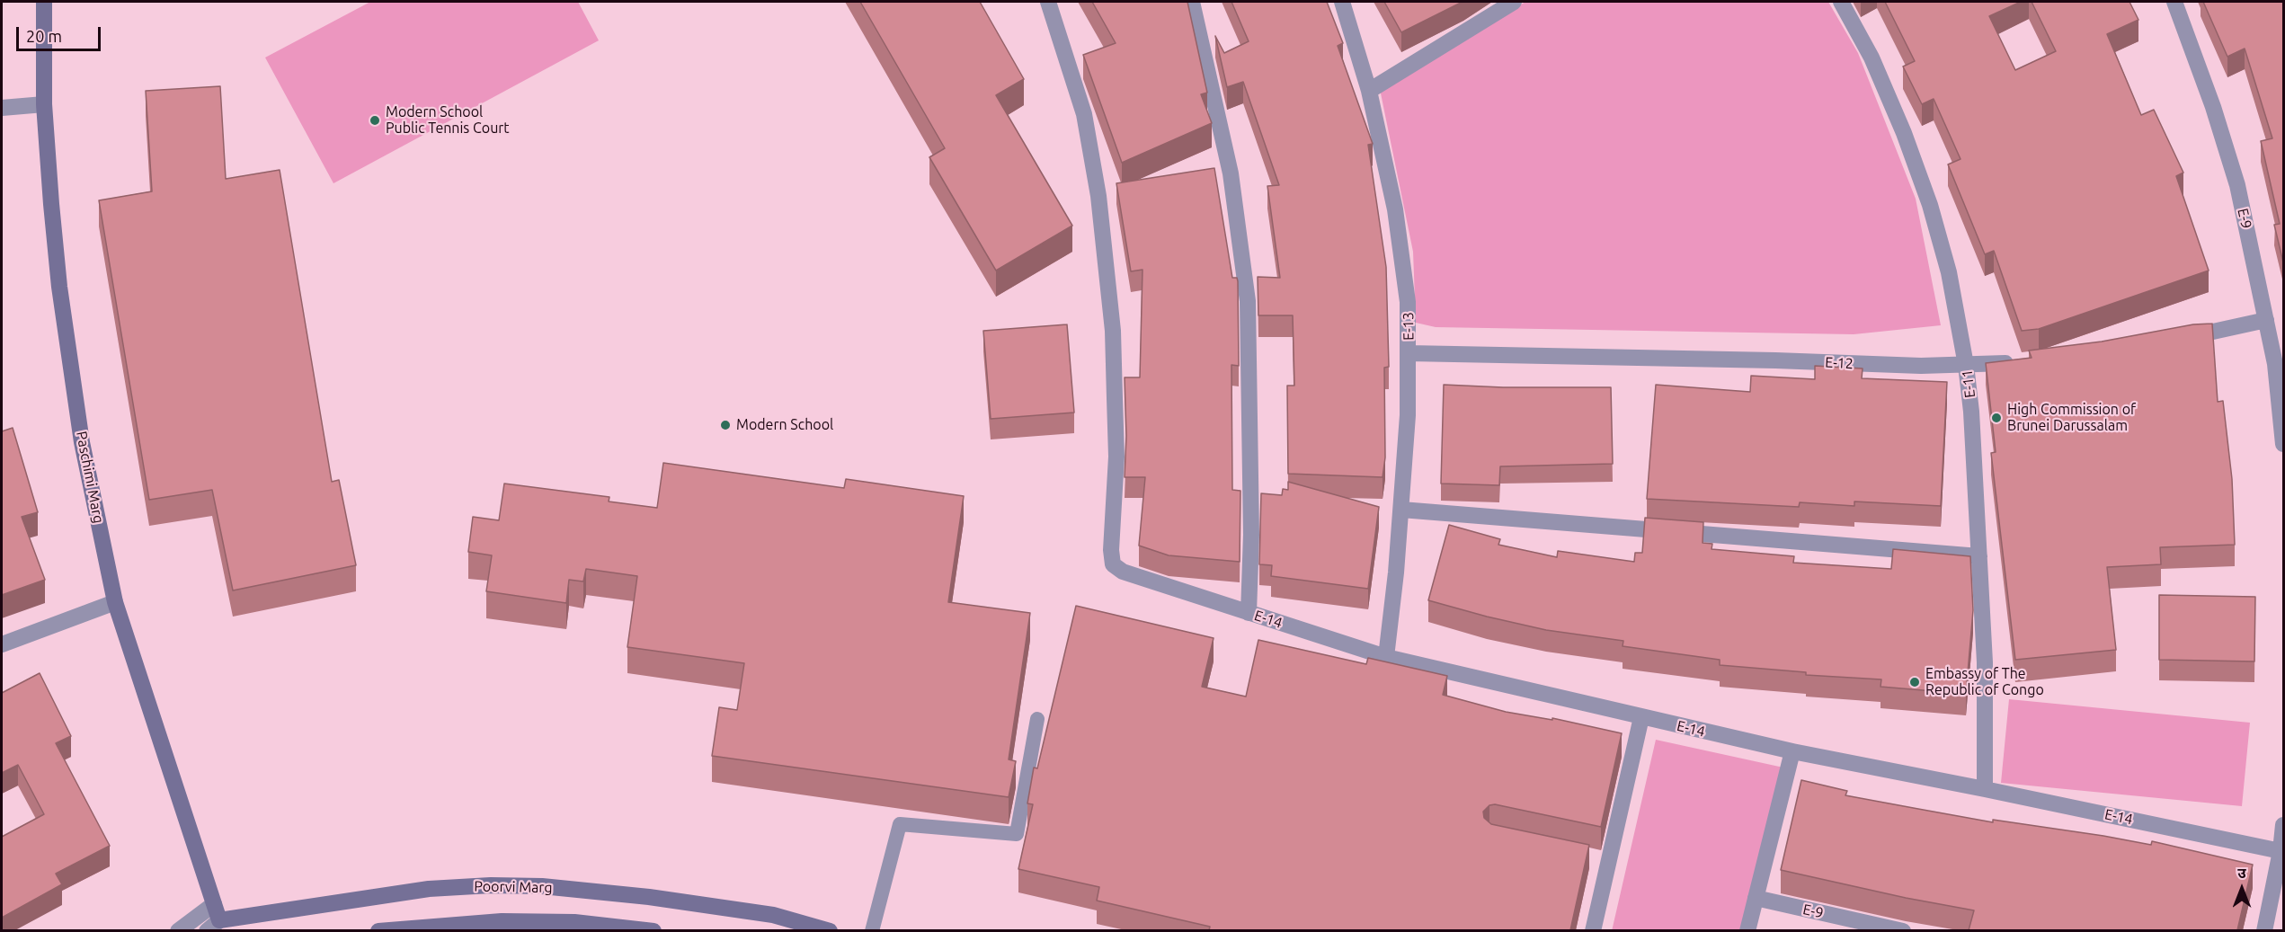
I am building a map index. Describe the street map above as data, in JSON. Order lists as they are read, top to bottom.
{
  "streets": {
    "main road": ["Paschimi Marg", "Poorvi Marg"],
    "street": [
      "E-9",
      "E-13",
      "E-12",
      "E-11",
      "E-14"
    ]
  },
  "crossings": [
    ["E-13", "E-12"],
    ["E-13", "E-14"],
    ["E-12", "E-11"],
    ["E-11", "E-14"],
    ["Paschimi Marg", "Poorvi Marg"]
  ],
  "places": [
    "Modern School Public Tennis Court",
    "High Commission of Brunei Darussalam",
    "Modern School",
    "Embassy of The Republic of Congo"
  ],
  "scale_bar": "20 m",
  "north": "top"
}
